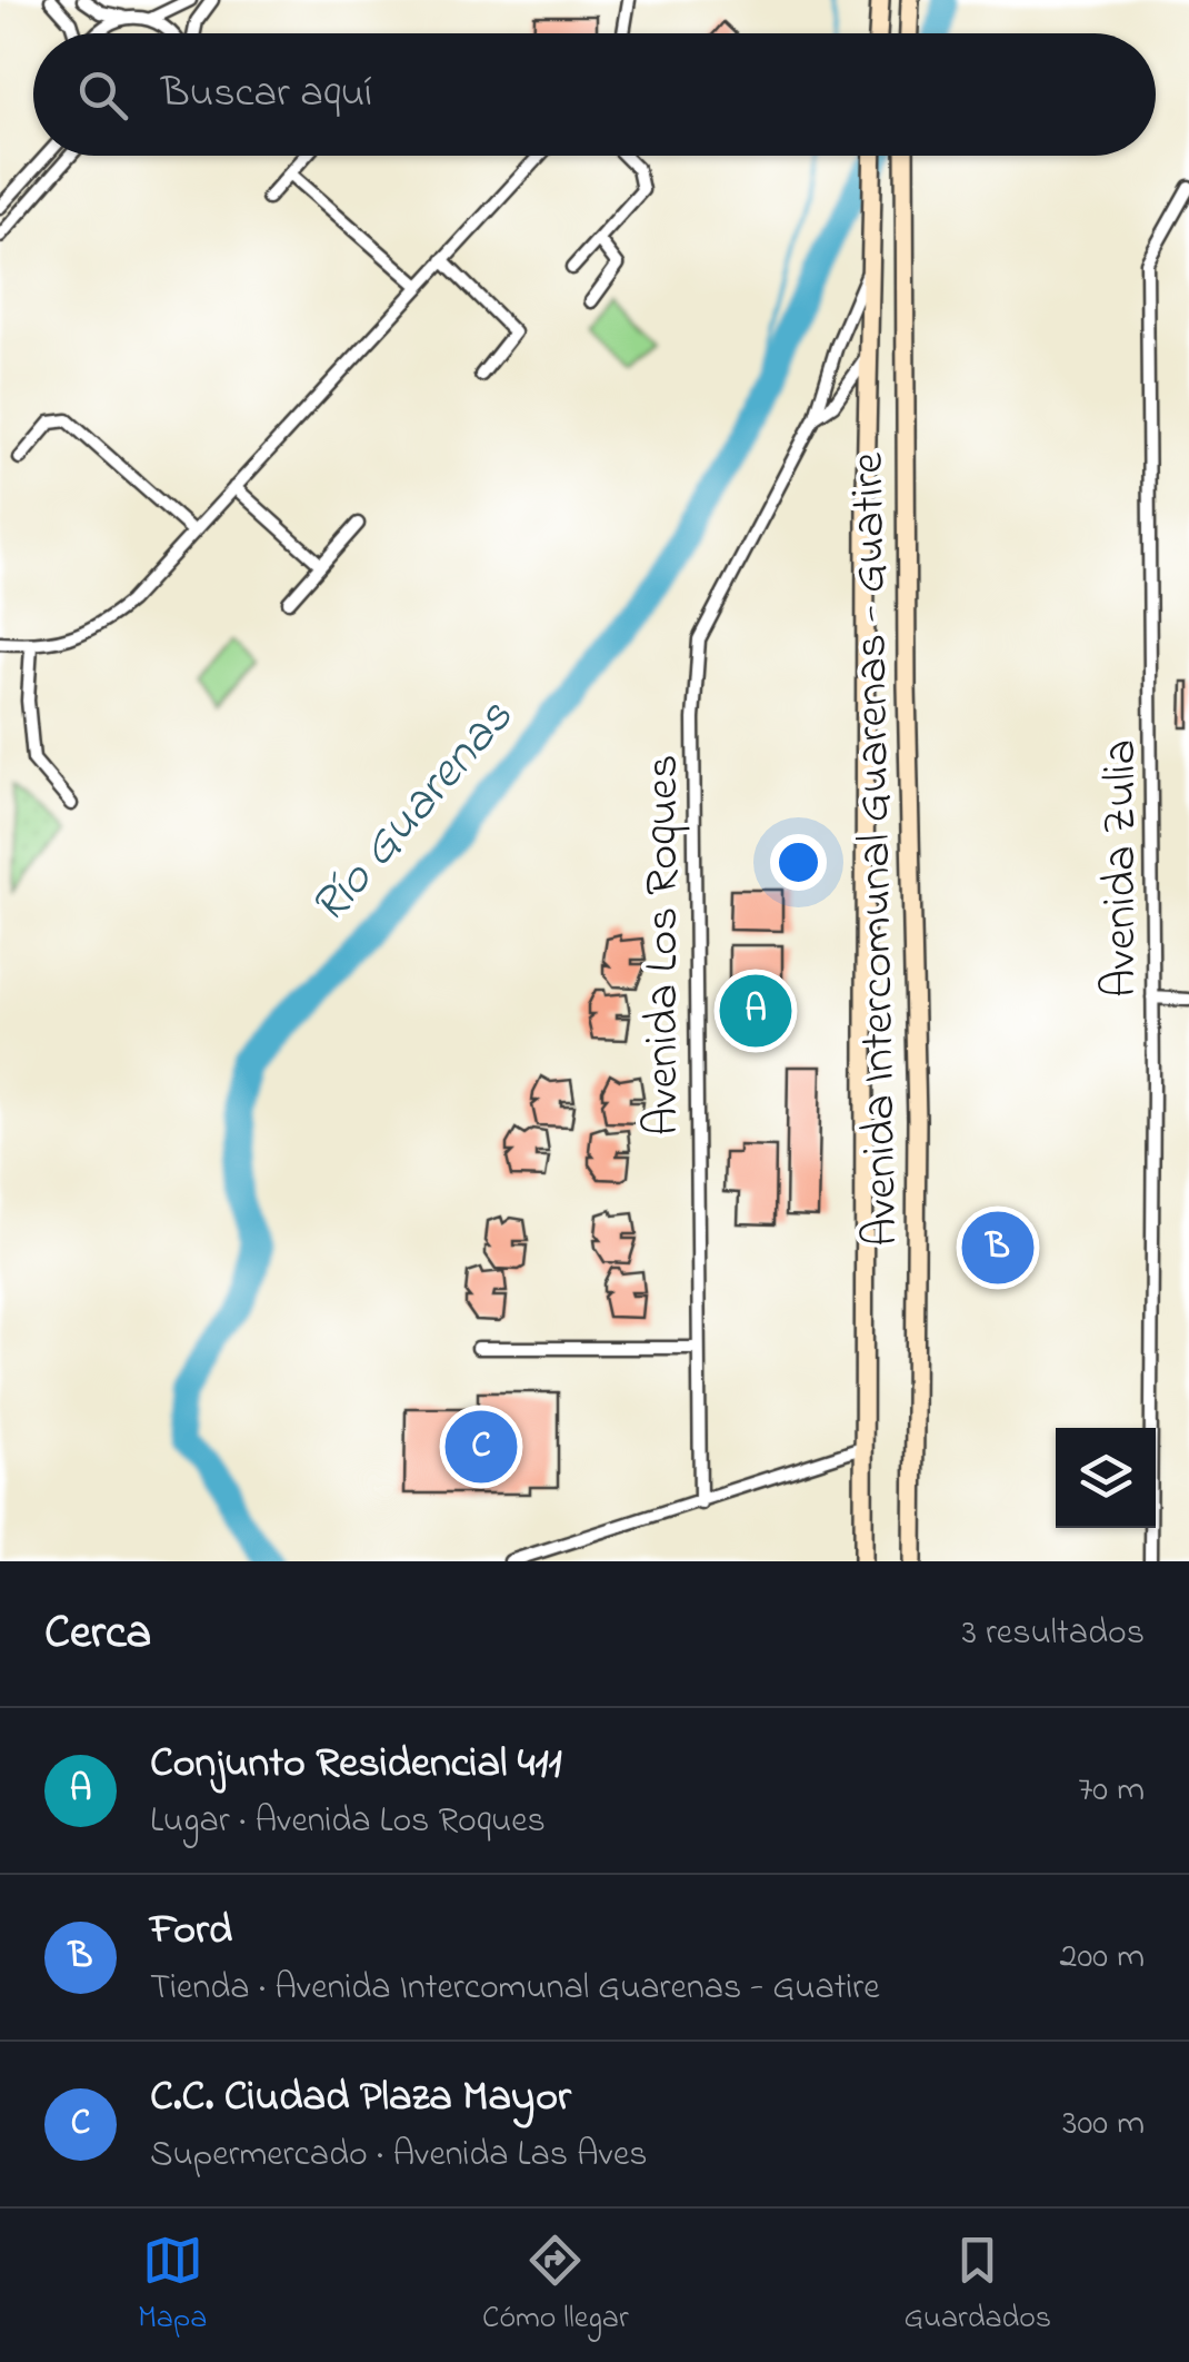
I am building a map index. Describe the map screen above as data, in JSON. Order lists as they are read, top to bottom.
{
  "streets": {
    "main road": ["Avenida Intercomunal Guarenas - Guatire"],
    "street": ["Avenida Zulia", "Avenida Los Roques"]
  },
  "crossings": [
    ["Avenida Intercomunal Guarenas - Guatire", "Avenida Los Roques"]
  ],
  "water": ["Río Guarenas"],
  "page": {
    "search": "Buscar aquí",
    "pins": ["A", "B", "C"],
    "heading": ["Cerca", "3 resultados"],
    "list": [
      {
        "mark": "A",
        "name": "Conjunto Residencial 411",
        "note": "Lugar · Avenida Los Roques",
        "value": "70 m"
      },
      {
        "mark": "B",
        "name": "Ford",
        "note": "Tienda · Avenida Intercomunal Guarenas - Guatire",
        "value": "200 m"
      },
      {
        "mark": "C",
        "name": "C.C. Ciudad Plaza Mayor",
        "note": "Supermercado · Avenida Las Aves",
        "value": "300 m"
      }
    ],
    "nav": ["Mapa", "Cómo llegar", "Guardados"]
  }
}
